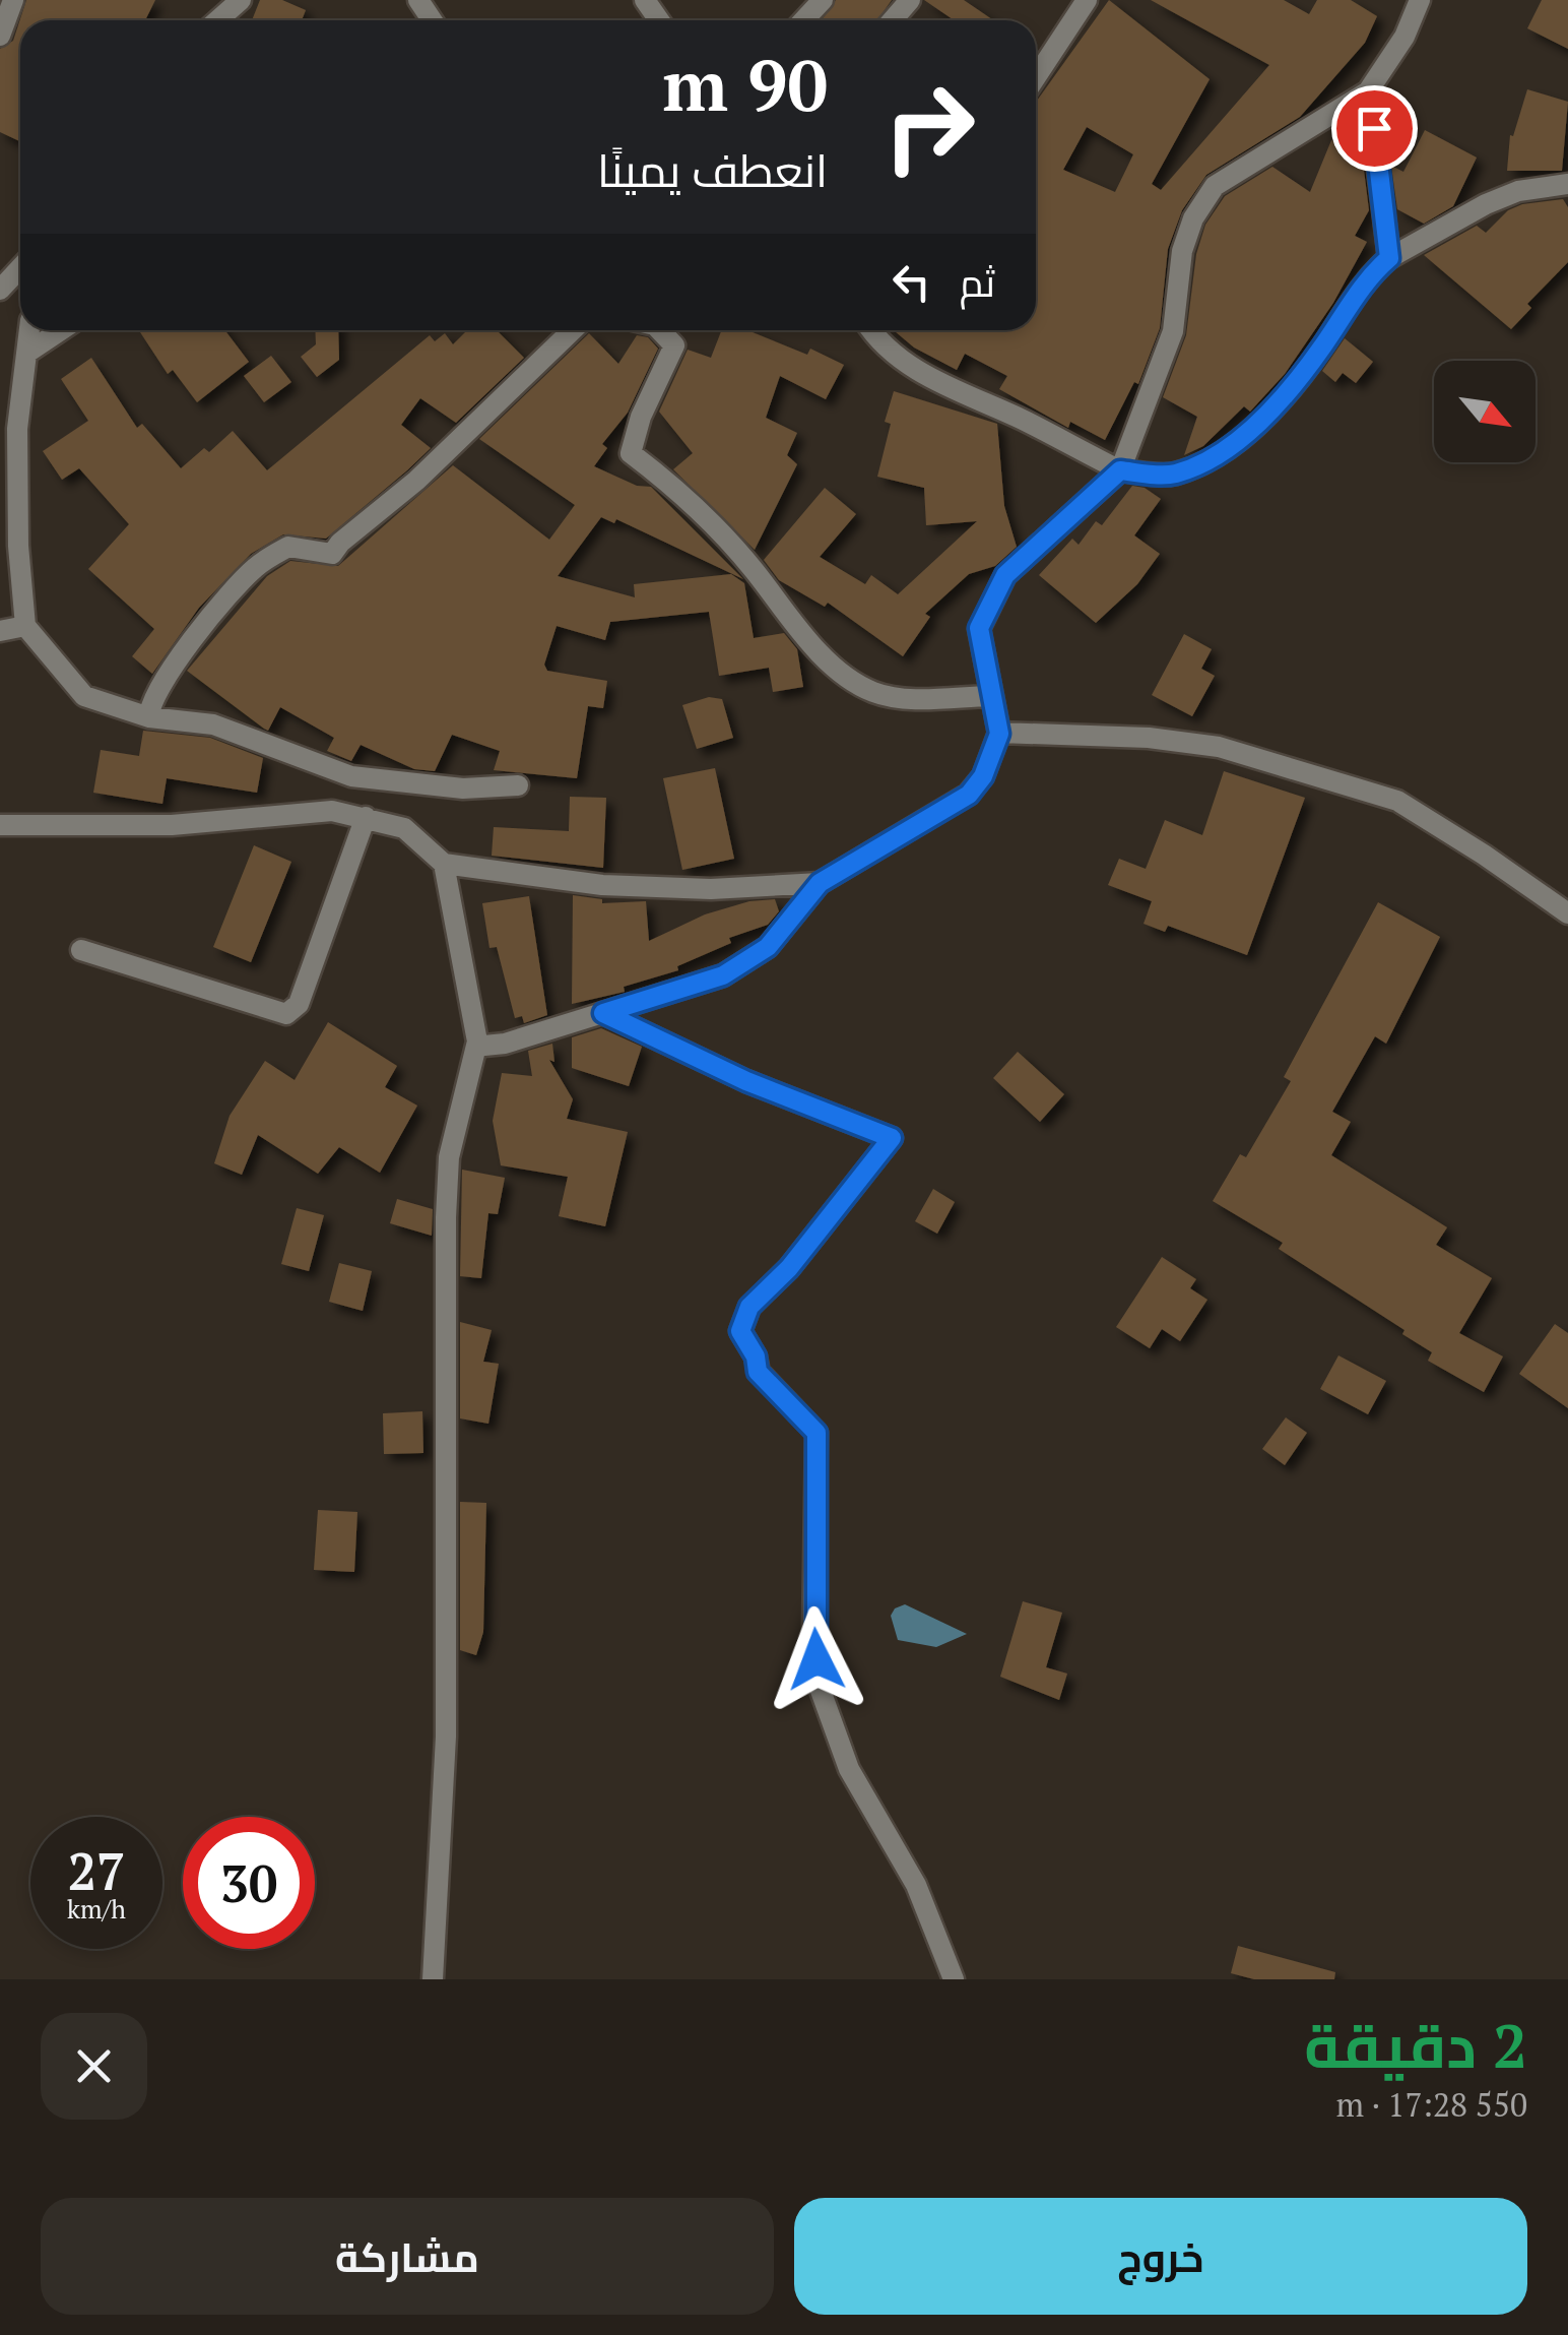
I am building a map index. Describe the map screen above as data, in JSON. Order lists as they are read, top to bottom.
{
  "north": "bottom right",
  "page": {
    "turn": ["90 m", "انعطف يمينًا"],
    "then": "ثم",
    "speed": "27 km/h",
    "limit": "30",
    "heading": ["2 دقيقة", "550 m · 17:28"],
    "buttons": ["خروج", "مشاركة"]
  }
}
